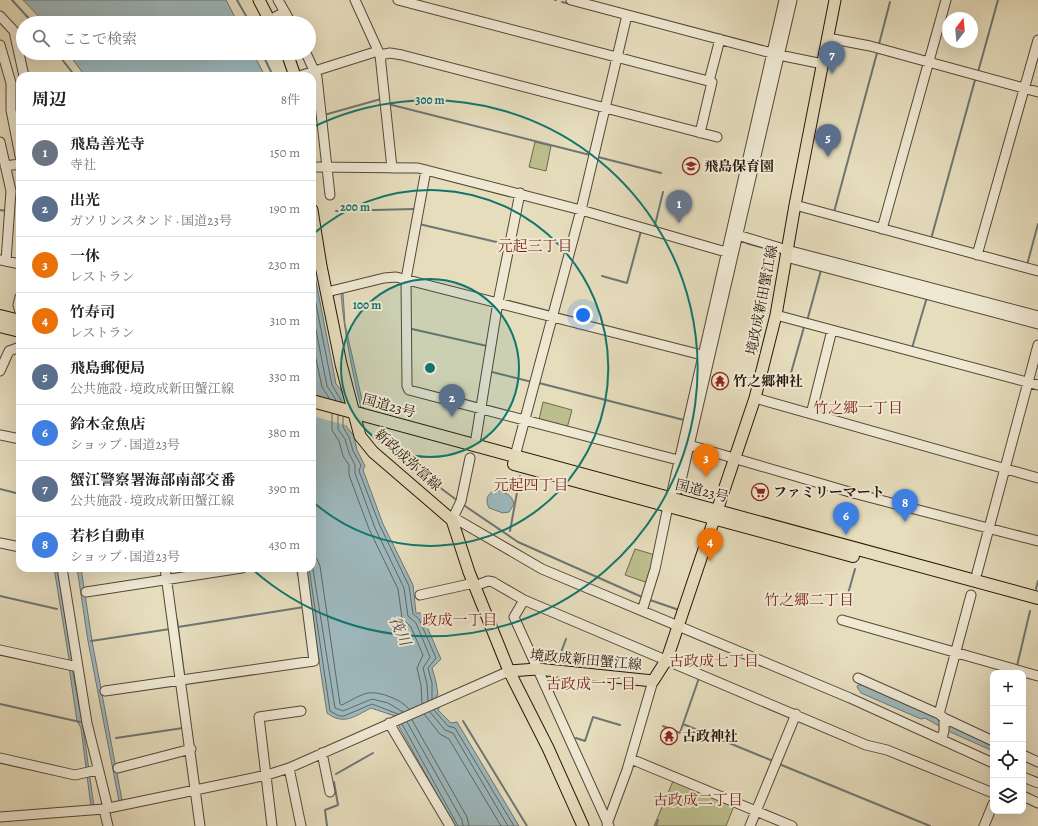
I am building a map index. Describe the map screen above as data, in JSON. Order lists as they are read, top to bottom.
{
  "streets": {
    "highway": ["国道23号"],
    "main road": ["境政成新田蟹江線", "新政成弥富線"]
  },
  "crossings": [
    ["境政成新田蟹江線", "国道23号"],
    ["国道23号", "新政成弥富線"]
  ],
  "districts": [
    "元起三丁目",
    "竹之郷一丁目",
    "元起四丁目",
    "竹之郷二丁目",
    "政成一丁目",
    "古政成七丁目",
    "古政成一丁目",
    "古政成二丁目"
  ],
  "water": ["筏川"],
  "places": {
    "school or university": ["飛島保育園"],
    "temple": ["竹之郷神社", "古政神社"],
    "supermarket": ["ファミリーマート"]
  },
  "north": "top",
  "page": {
    "search": "ここで検索",
    "pins": [
      "7",
      "5",
      "1",
      "2",
      "3",
      "8",
      "6",
      "4"
    ],
    "heading": ["周辺", "8件"],
    "list": [
      {
        "mark": "1",
        "name": "飛島善光寺",
        "note": "寺社",
        "value": "150 m"
      },
      {
        "mark": "2",
        "name": "出光",
        "note": "ガソリンスタンド · 国道23号",
        "value": "190 m"
      },
      {
        "mark": "3",
        "name": "一休",
        "note": "レストラン",
        "value": "230 m"
      },
      {
        "mark": "4",
        "name": "竹寿司",
        "note": "レストラン",
        "value": "310 m"
      },
      {
        "mark": "5",
        "name": "飛島郵便局",
        "note": "公共施設 · 境政成新田蟹江線",
        "value": "330 m"
      },
      {
        "mark": "6",
        "name": "鈴木金魚店",
        "note": "ショップ · 国道23号",
        "value": "380 m"
      },
      {
        "mark": "7",
        "name": "蟹江警察署海部南部交番",
        "note": "公共施設 · 境政成新田蟹江線",
        "value": "390 m"
      },
      {
        "mark": "8",
        "name": "若杉自動車",
        "note": "ショップ · 国道23号",
        "value": "430 m"
      }
    ],
    "map_buttons": ["+", "−"]
  },
  "rings": ["300 m", "200 m", "100 m"]
}
